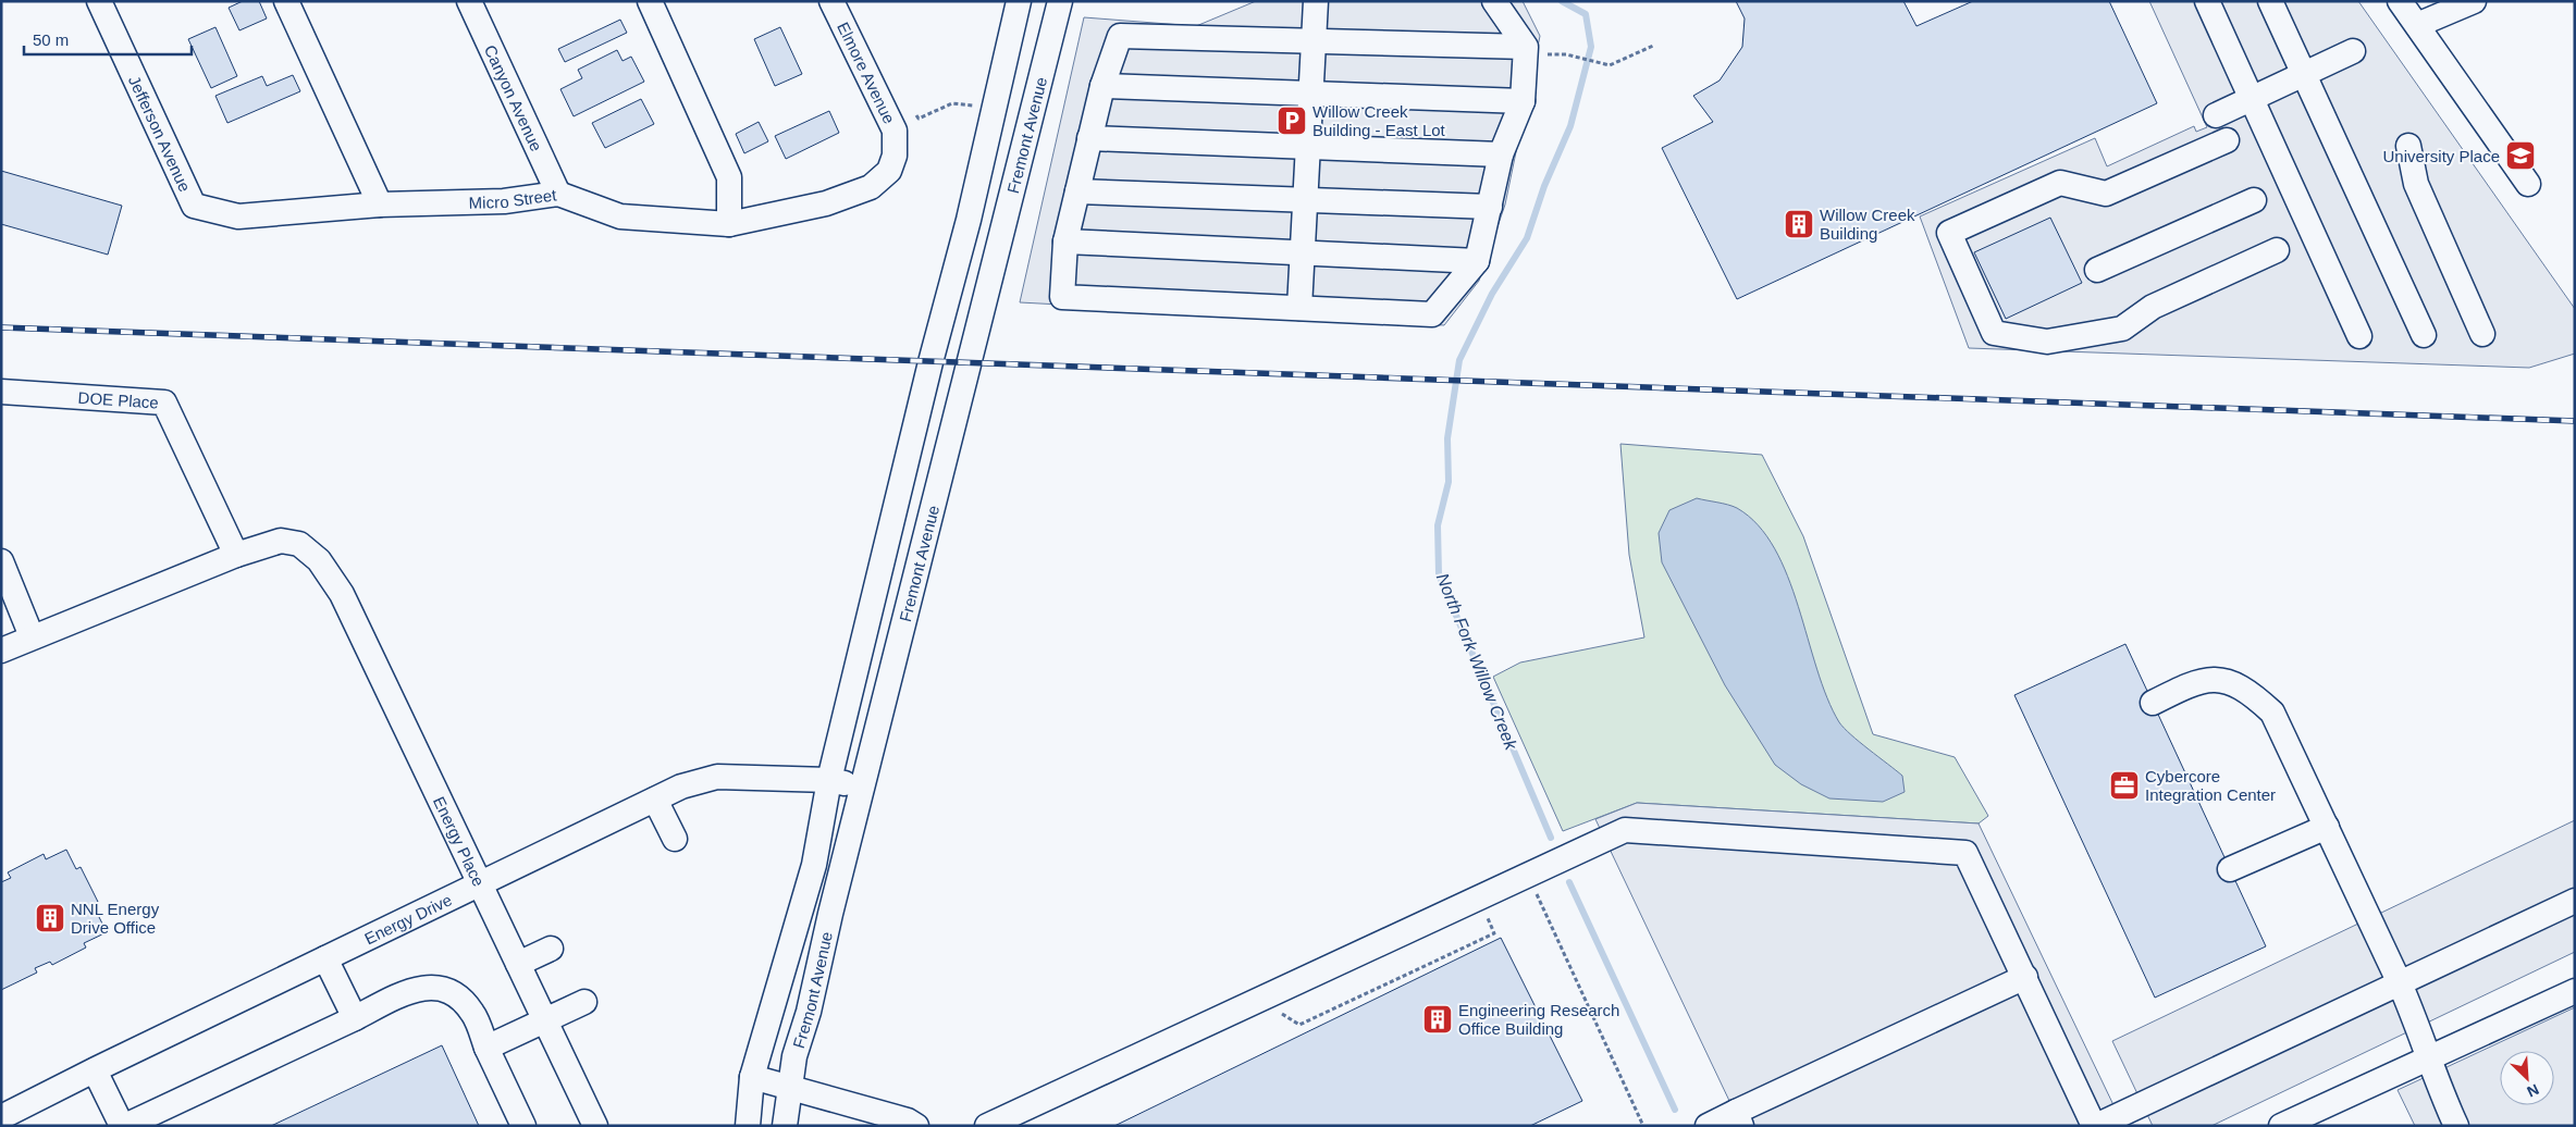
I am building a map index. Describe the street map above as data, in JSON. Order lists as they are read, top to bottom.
{
  "streets": {
    "street": [
      "Elmore Avenue",
      "Canyon Avenue",
      "Jefferson Avenue",
      "Fremont Avenue",
      "Micro Street",
      "DOE Place",
      "Energy Place",
      "Energy Drive"
    ]
  },
  "crossings": [
    ["Elmore Avenue", "Micro Street"],
    ["Canyon Avenue", "Micro Street"],
    ["Jefferson Avenue", "Micro Street"],
    ["Fremont Avenue", "Energy Drive"],
    ["DOE Place", "Energy Place"],
    ["Energy Place", "Energy Drive"]
  ],
  "water": ["North Fork Willow Creek"],
  "places": {
    "parking": ["Willow Creek Building - East Lot"],
    "school or university": ["University Place"],
    "building": ["Willow Creek Building", "NNL Energy Drive Office", "Engineering Research Office Building"],
    "office": ["Cybercore Integration Center"]
  },
  "scale_bar": "50 m",
  "north": "bottom right"
}
